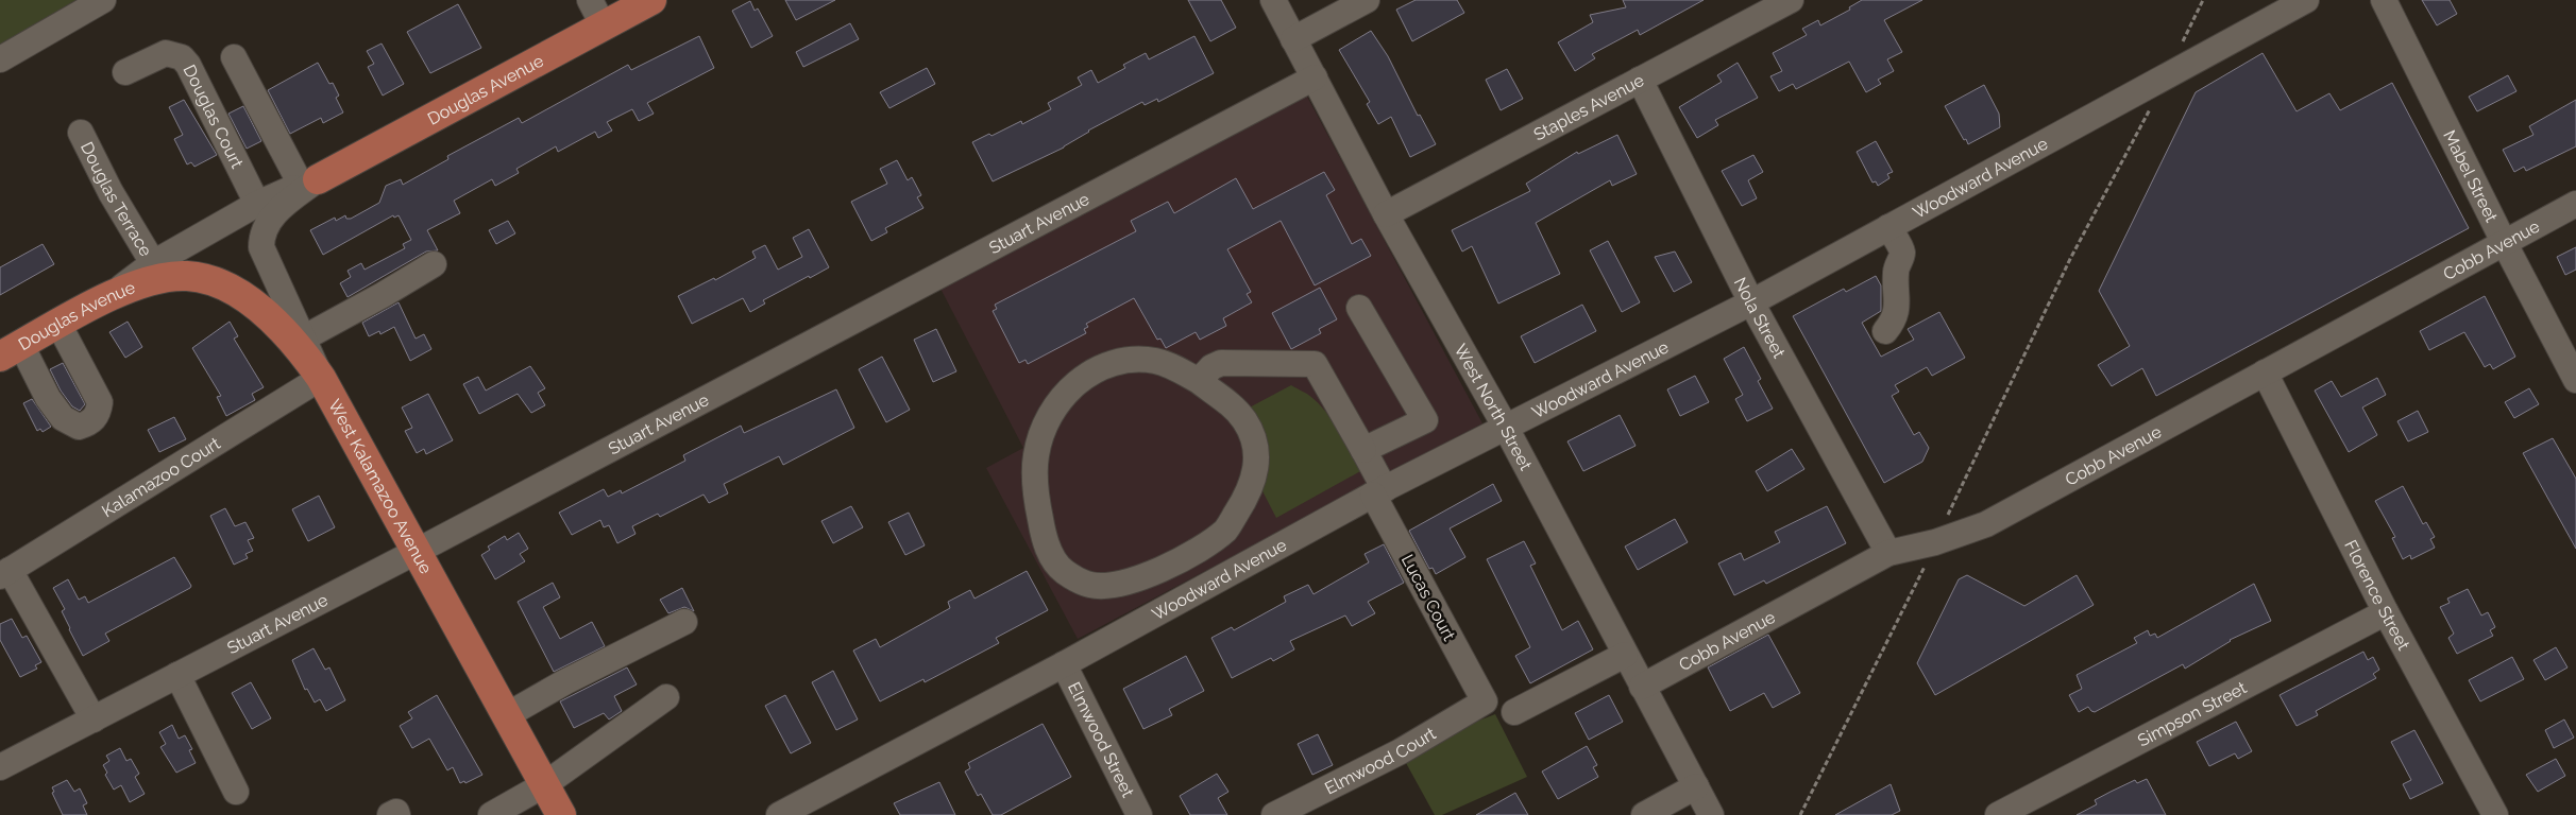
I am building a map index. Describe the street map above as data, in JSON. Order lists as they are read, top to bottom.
{
  "streets": {
    "main road": ["Douglas Avenue", "West Kalamazoo Avenue"],
    "street": [
      "Staples Avenue",
      "Douglas Court",
      "Mabel Street",
      "Woodward Avenue",
      "Douglas Terrace",
      "Stuart Avenue",
      "Cobb Avenue",
      "Nola Street",
      "West North Street",
      "Kalamazoo Court",
      "Florence Street",
      "Lucas Court",
      "Simpson Street",
      "Elmwood Street",
      "Elmwood Court"
    ]
  },
  "crossings": [
    ["Douglas Avenue", "Douglas Court"],
    ["Douglas Avenue", "Douglas Terrace"],
    ["Douglas Avenue", "Kalamazoo Court"],
    ["Douglas Avenue", "West Kalamazoo Avenue"],
    ["Staples Avenue", "Nola Street"],
    ["Staples Avenue", "West North Street"],
    ["Mabel Street", "Cobb Avenue"],
    ["Woodward Avenue", "Nola Street"],
    ["Woodward Avenue", "West North Street"],
    ["Woodward Avenue", "Lucas Court"],
    ["Woodward Avenue", "Elmwood Street"],
    ["Stuart Avenue", "West North Street"],
    ["Stuart Avenue", "West Kalamazoo Avenue"],
    ["Cobb Avenue", "Nola Street"],
    ["Cobb Avenue", "West North Street"],
    ["Cobb Avenue", "Florence Street"],
    ["Kalamazoo Court", "West Kalamazoo Avenue"],
    ["Florence Street", "Simpson Street"],
    ["Lucas Court", "Elmwood Court"]
  ]
}
